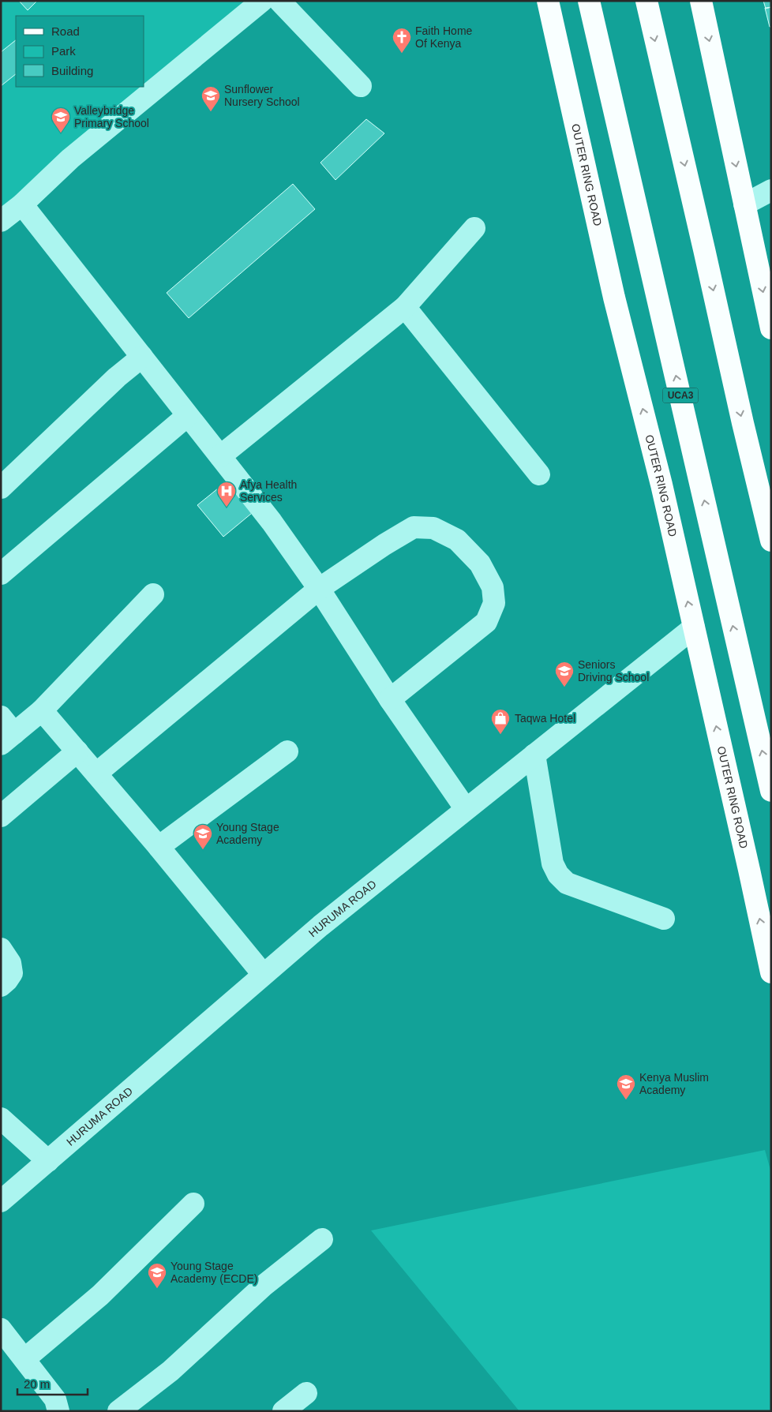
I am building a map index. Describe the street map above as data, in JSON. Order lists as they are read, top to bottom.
{
  "streets": {
    "main road": ["OUTER RING ROAD", "UCA3"],
    "street": ["HURUMA ROAD"]
  },
  "crossings": [
    ["OUTER RING ROAD", "HURUMA ROAD"]
  ],
  "places": {
    "church": ["Faith Home Of Kenya"],
    "school or university": [
      "Sunflower Nursery School",
      "Valleybridge Primary School",
      "Seniors Driving School",
      "Young Stage Academy",
      "Kenya Muslim Academy",
      "Young Stage Academy (ECDE)"
    ],
    "hospital": ["Afya Health Services"],
    "shop": ["Taqwa Hotel"]
  },
  "legend": ["Road", "Park", "Building"],
  "scale_bar": "20 m"
}
